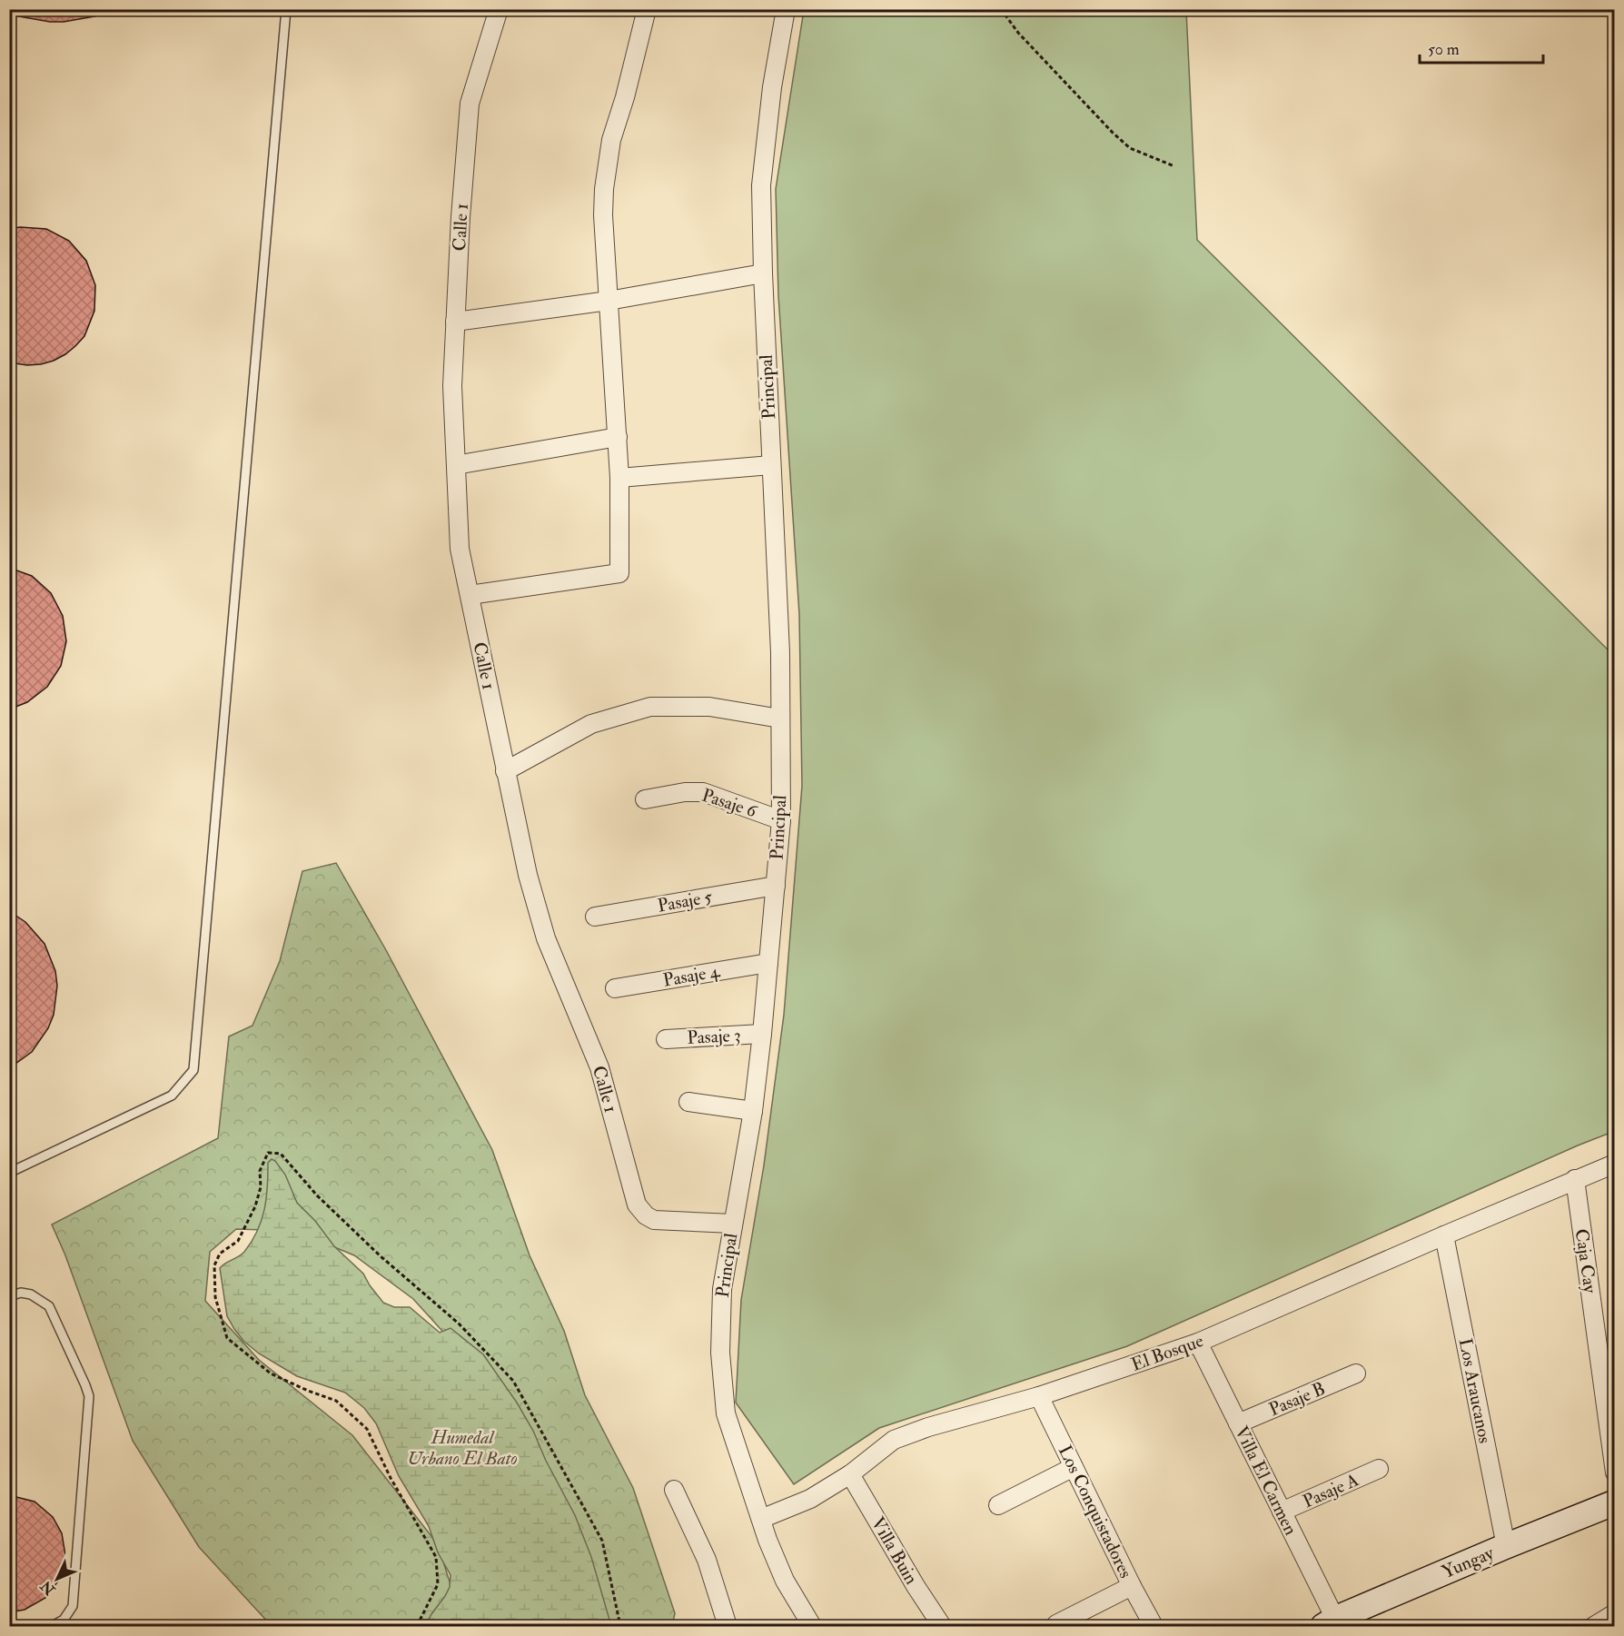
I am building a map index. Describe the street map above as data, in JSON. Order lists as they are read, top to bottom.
{
  "streets": {
    "street": [
      "Calle 1",
      "Principal",
      "Pasaje 6",
      "Pasaje 5",
      "Pasaje 4",
      "Pasaje 3",
      "Caja Cay",
      "El Bosque",
      "Los Araucanos",
      "Pasaje B",
      "Villa El Carmen",
      "Pasaje A",
      "Los Conquistadores",
      "Villa Buin",
      "Yungay"
    ]
  },
  "crossings": [
    ["Calle 1", "Principal"],
    ["Principal", "Pasaje 6"],
    ["Principal", "Pasaje 5"],
    ["Principal", "Pasaje 4"],
    ["Principal", "Pasaje 3"],
    ["Principal", "El Bosque"],
    ["Caja Cay", "El Bosque"],
    ["El Bosque", "Los Araucanos"],
    ["El Bosque", "Villa El Carmen"],
    ["El Bosque", "Los Conquistadores"],
    ["El Bosque", "Villa Buin"],
    ["Los Araucanos", "Yungay"],
    ["Pasaje B", "Villa El Carmen"],
    ["Villa El Carmen", "Pasaje A"],
    ["Villa El Carmen", "Yungay"]
  ],
  "parks": ["Humedal Urbano El Bato"],
  "scale_bar": "50 m",
  "north": "bottom left"
}
